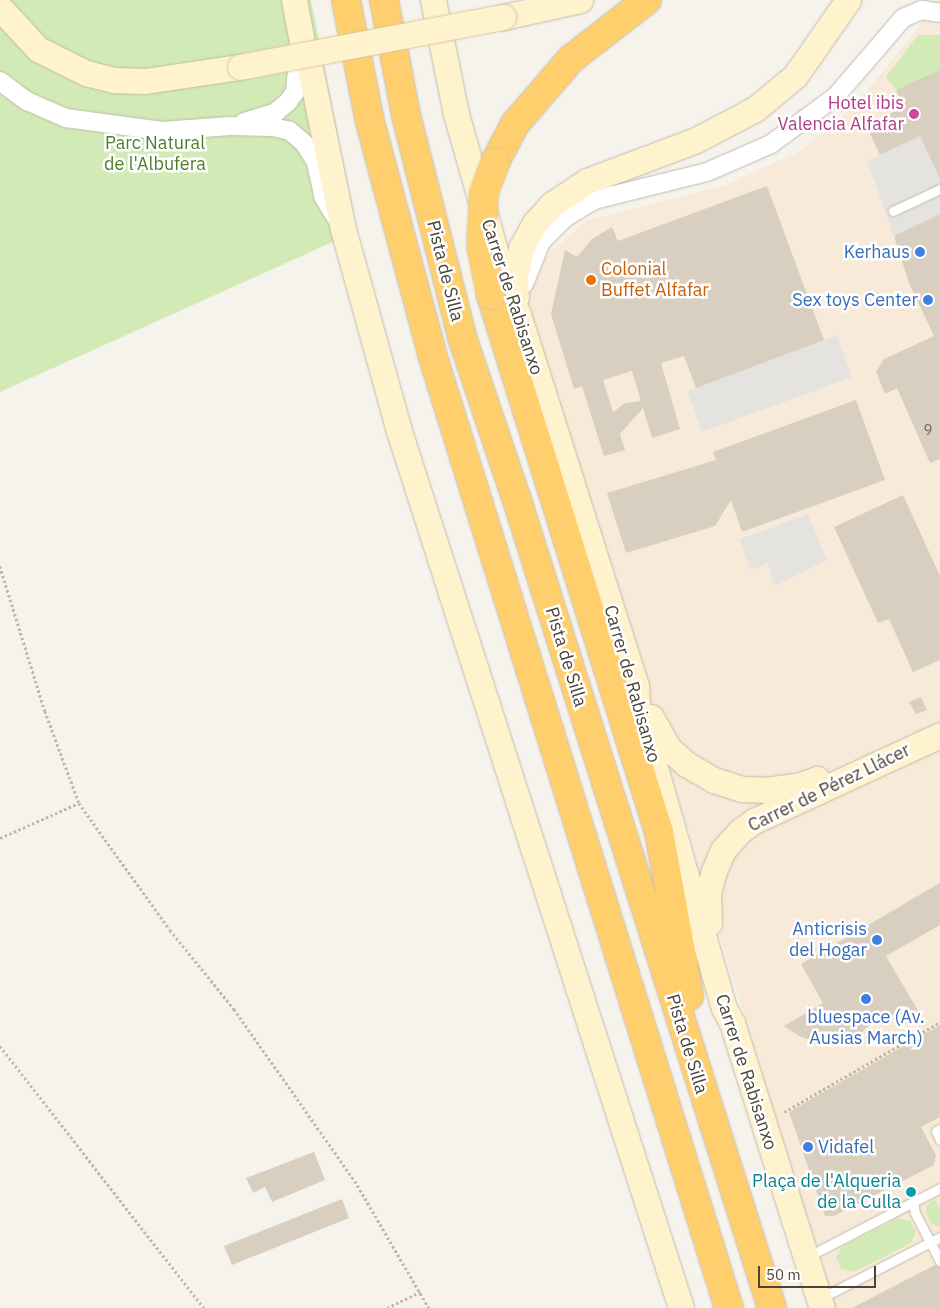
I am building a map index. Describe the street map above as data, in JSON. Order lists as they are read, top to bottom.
{
  "streets": {
    "highway": ["Pista de Silla"],
    "street": ["Carrer de Rabisanxo", "Carrer de Pérez Llácer"]
  },
  "crossings": [
    ["Carrer de Rabisanxo", "Carrer de Pérez Llácer"]
  ],
  "parks": ["Parc Natural de l'Albufera"],
  "places": [
    "Hotel ibis Valencia Alfafar",
    "Kerhaus",
    "Colonial Buffet Alfafar",
    "Sex toys Center",
    "Anticrisis del Hogar",
    "bluespace (Av. Ausias March)",
    "Vidafel",
    "Plaça de l'Alqueria de la Culla"
  ],
  "house_numbers": ["9"],
  "scale_bar": "50 m"
}
